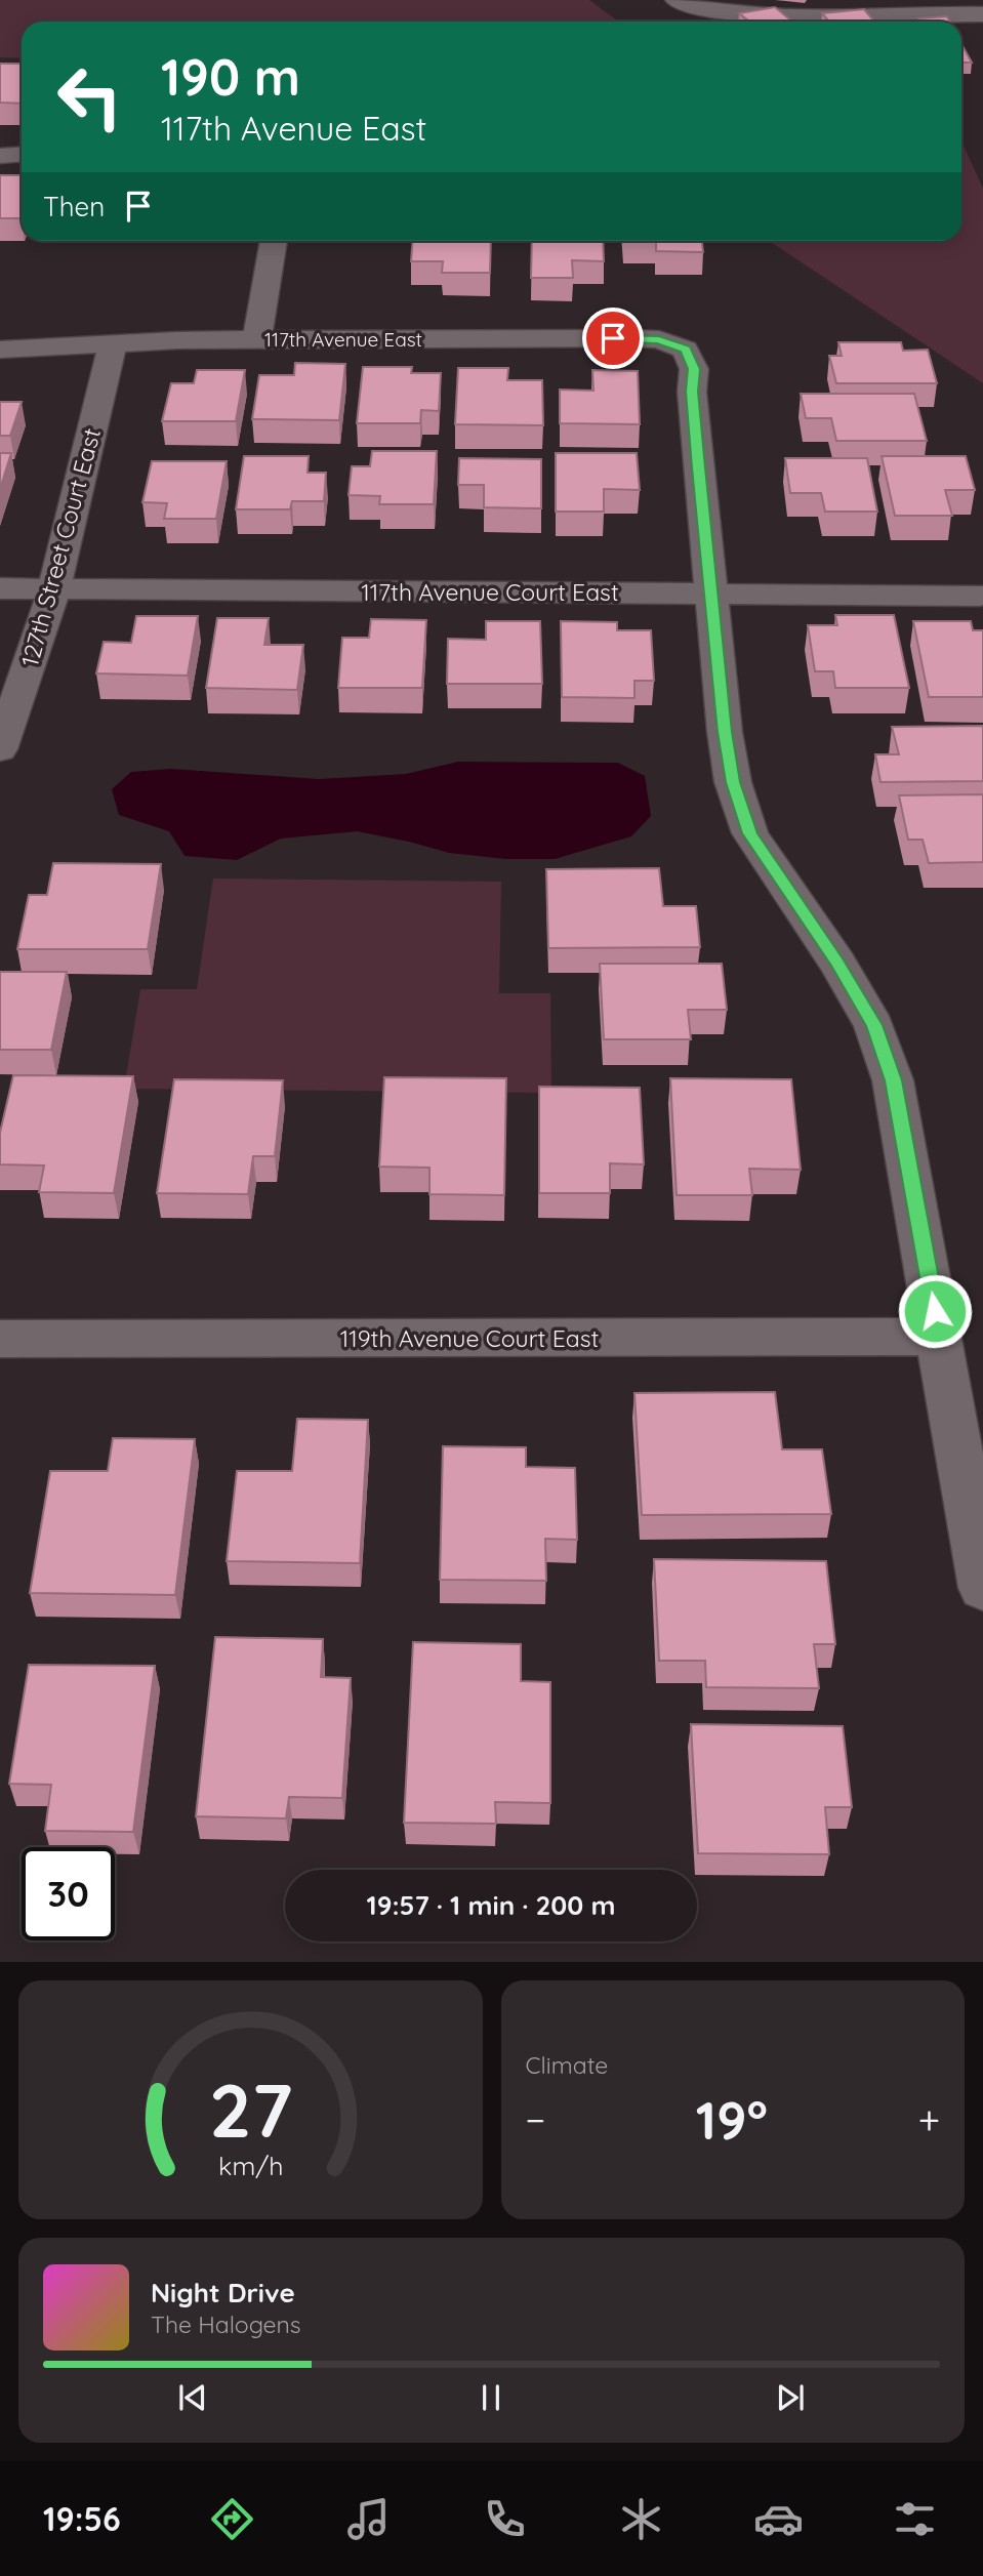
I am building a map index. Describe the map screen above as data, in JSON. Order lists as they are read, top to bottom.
{
  "streets": {
    "street": [
      "117th Avenue East",
      "127th Street Court East",
      "117th Avenue Court East",
      "119th Avenue Court East"
    ]
  },
  "crossings": [
    ["117th Avenue East", "127th Street Court East"],
    ["117th Avenue East", "117th Avenue Court East"],
    ["127th Street Court East", "117th Avenue Court East"]
  ],
  "page": {
    "turn": ["190 m", "117th Avenue East"],
    "then": "Then",
    "limit": "30",
    "trip": "19:57 · 1 min · 200 m",
    "tile": "Climate",
    "heat": ["−", "19°", "+"],
    "song": ["Night Drive", "The Halogens"],
    "tabs": "19:56",
    "gauge": ["27", "km/h"]
  }
}
